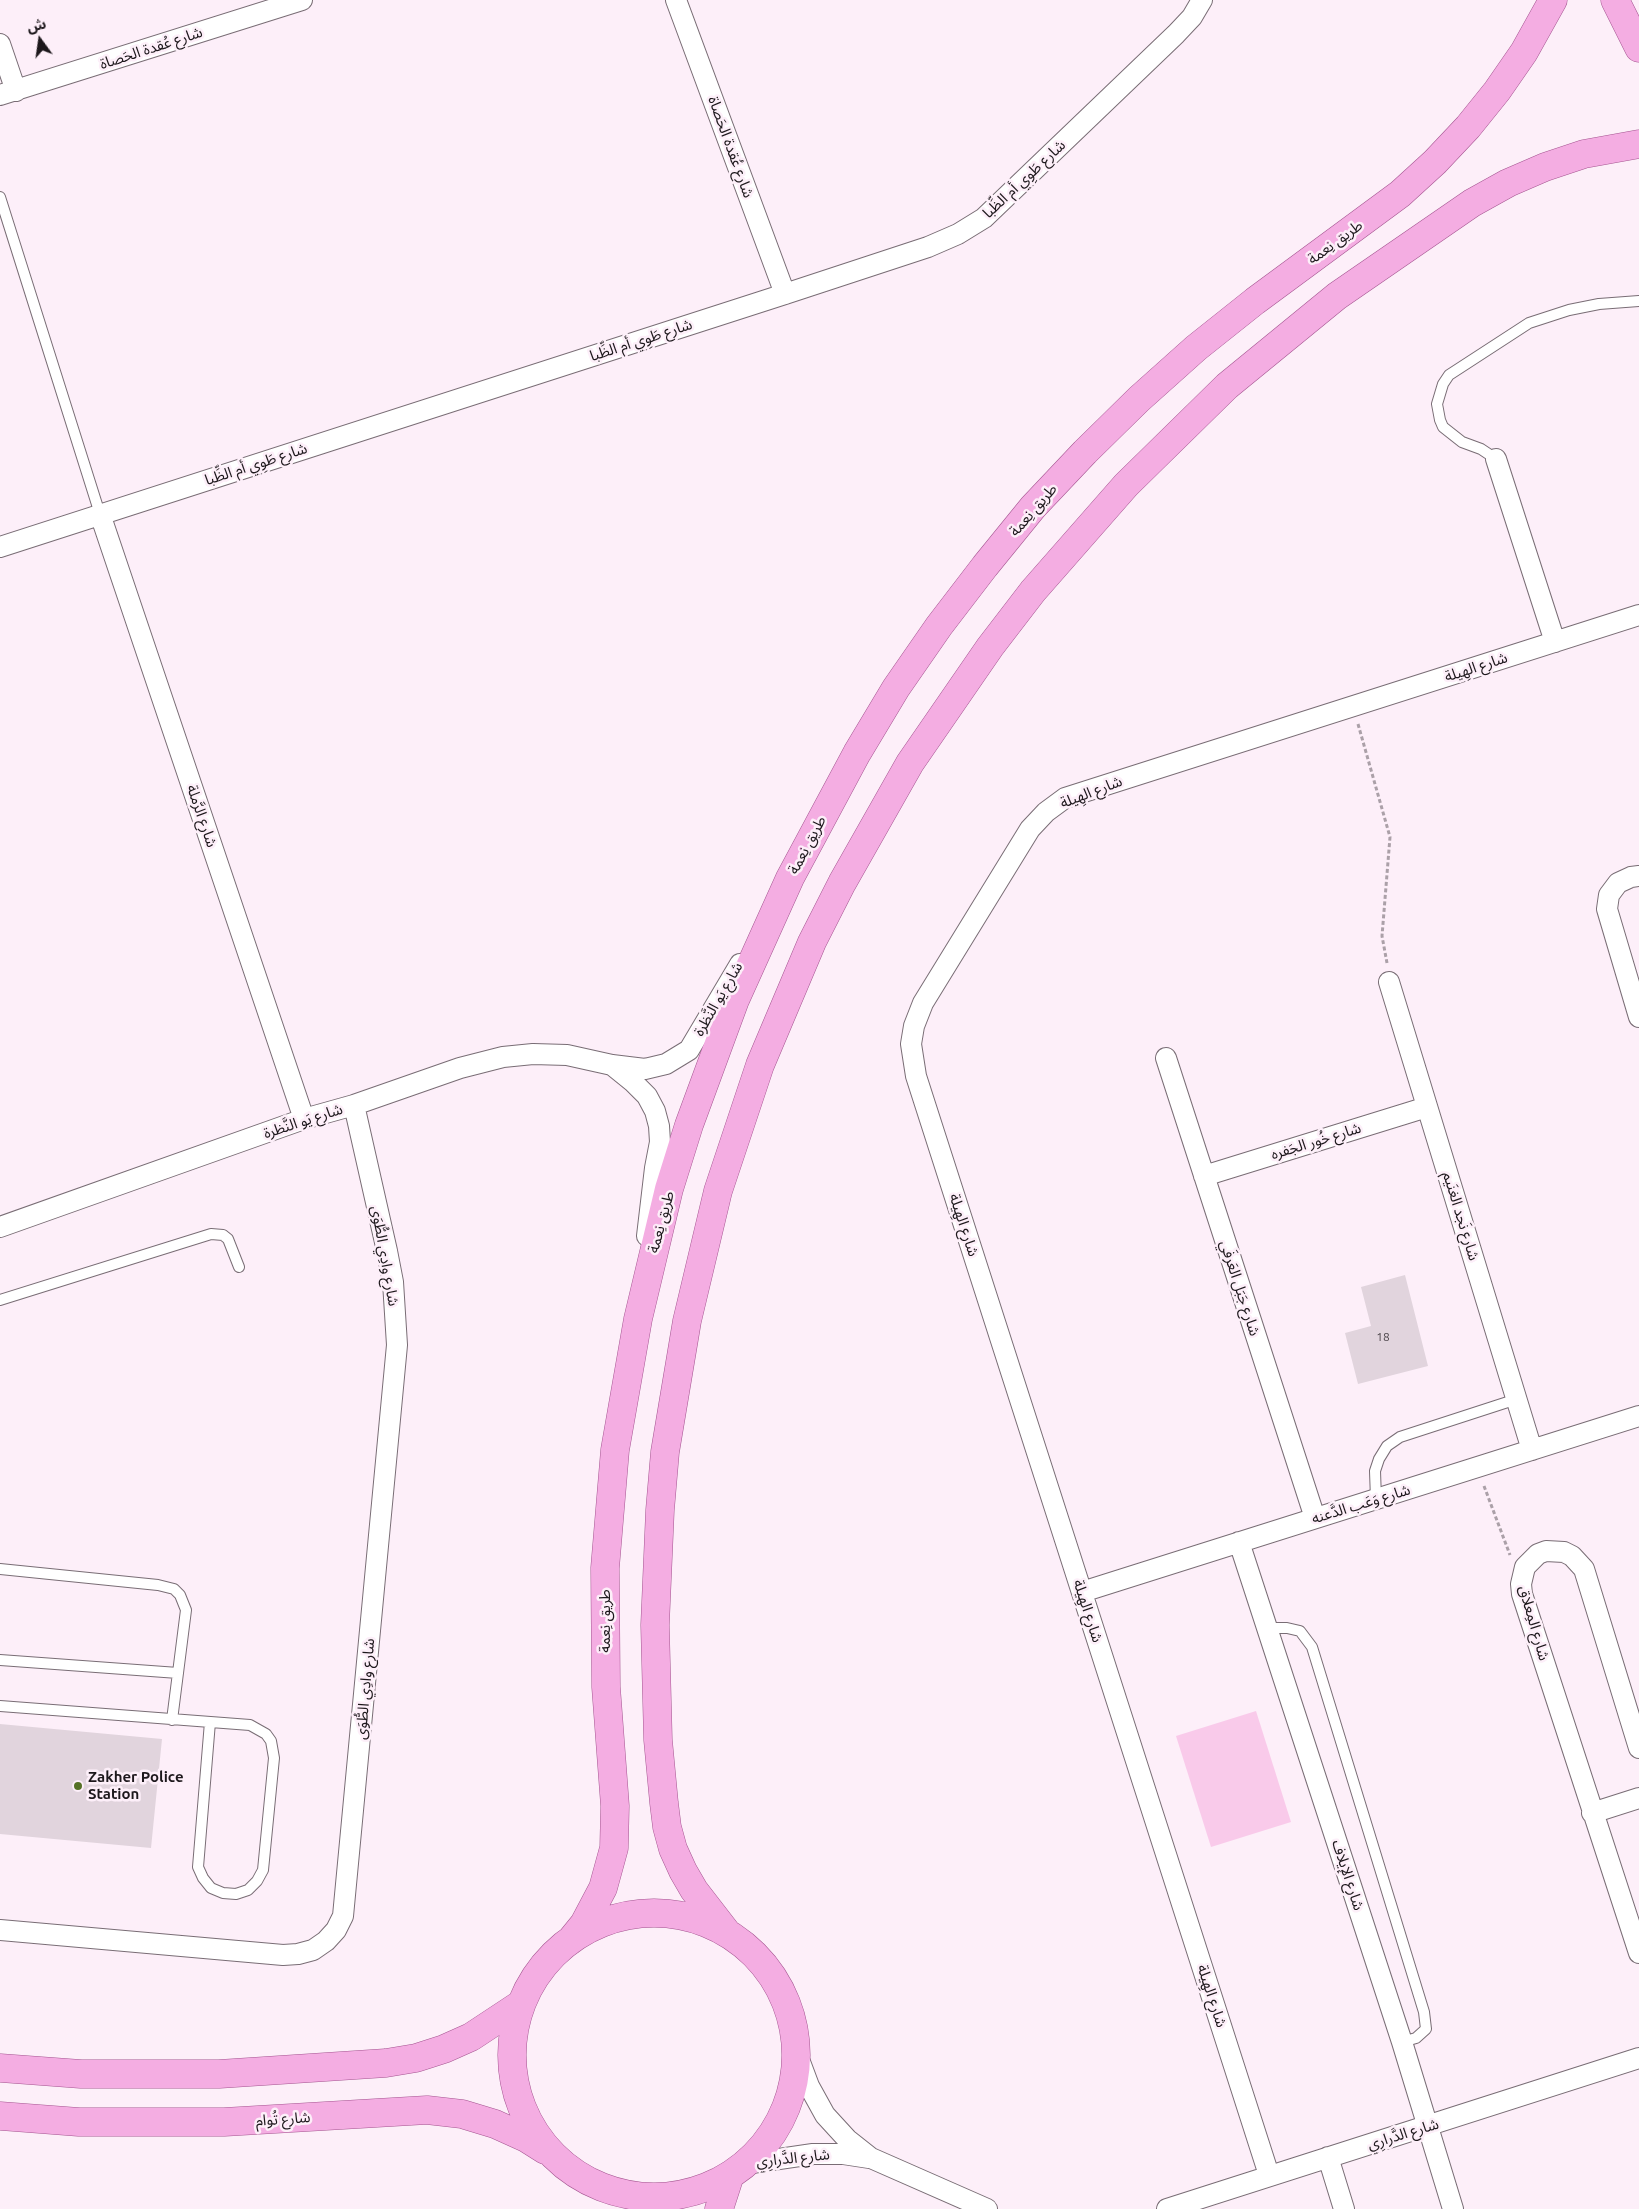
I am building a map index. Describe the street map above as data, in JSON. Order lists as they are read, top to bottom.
{
  "streets": {
    "main road": ["طريق نِعمة", "شارع تُوام"],
    "street": [
      "شارع عُقدة الحَصاة",
      "شارع طَوِي أم الظِّبا",
      "شارع الهِيلة",
      "شارع الرَّملة",
      "شارع يَو النَّظرة",
      "شارع خُور الجَفره",
      "شارع نَجد الغنَيم",
      "شارع وادِي الطُّوَى",
      "شارع جَبَل العَرفَي",
      "شارع وَعَب الدَّعنه",
      "شارع المِعلاق",
      "شارع الإيلاف",
      "شارع الدَّرارِي"
    ]
  },
  "crossings": [
    ["شارع عُقدة الحَصاة", "شارع طَوِي أم الظِّبا"],
    ["شارع طَوِي أم الظِّبا", "شارع الرَّملة"],
    ["طريق نِعمة", "شارع يَو النَّظرة"],
    ["شارع الهِيلة", "شارع وَعَب الدَّعنه"],
    ["شارع الهِيلة", "شارع الدَّرارِي"],
    ["شارع الرَّملة", "شارع يَو النَّظرة"],
    ["شارع يَو النَّظرة", "شارع وادِي الطُّوَى"],
    ["شارع خُور الجَفره", "شارع نَجد الغنَيم"],
    ["شارع خُور الجَفره", "شارع جَبَل العَرفَي"],
    ["شارع نَجد الغنَيم", "شارع وَعَب الدَّعنه"],
    ["شارع جَبَل العَرفَي", "شارع وَعَب الدَّعنه"],
    ["شارع وَعَب الدَّعنه", "شارع الإيلاف"],
    ["شارع الإيلاف", "شارع الدَّرارِي"]
  ],
  "places": ["Zakher Police Station"],
  "house_numbers": ["18"],
  "north": "top"
}
